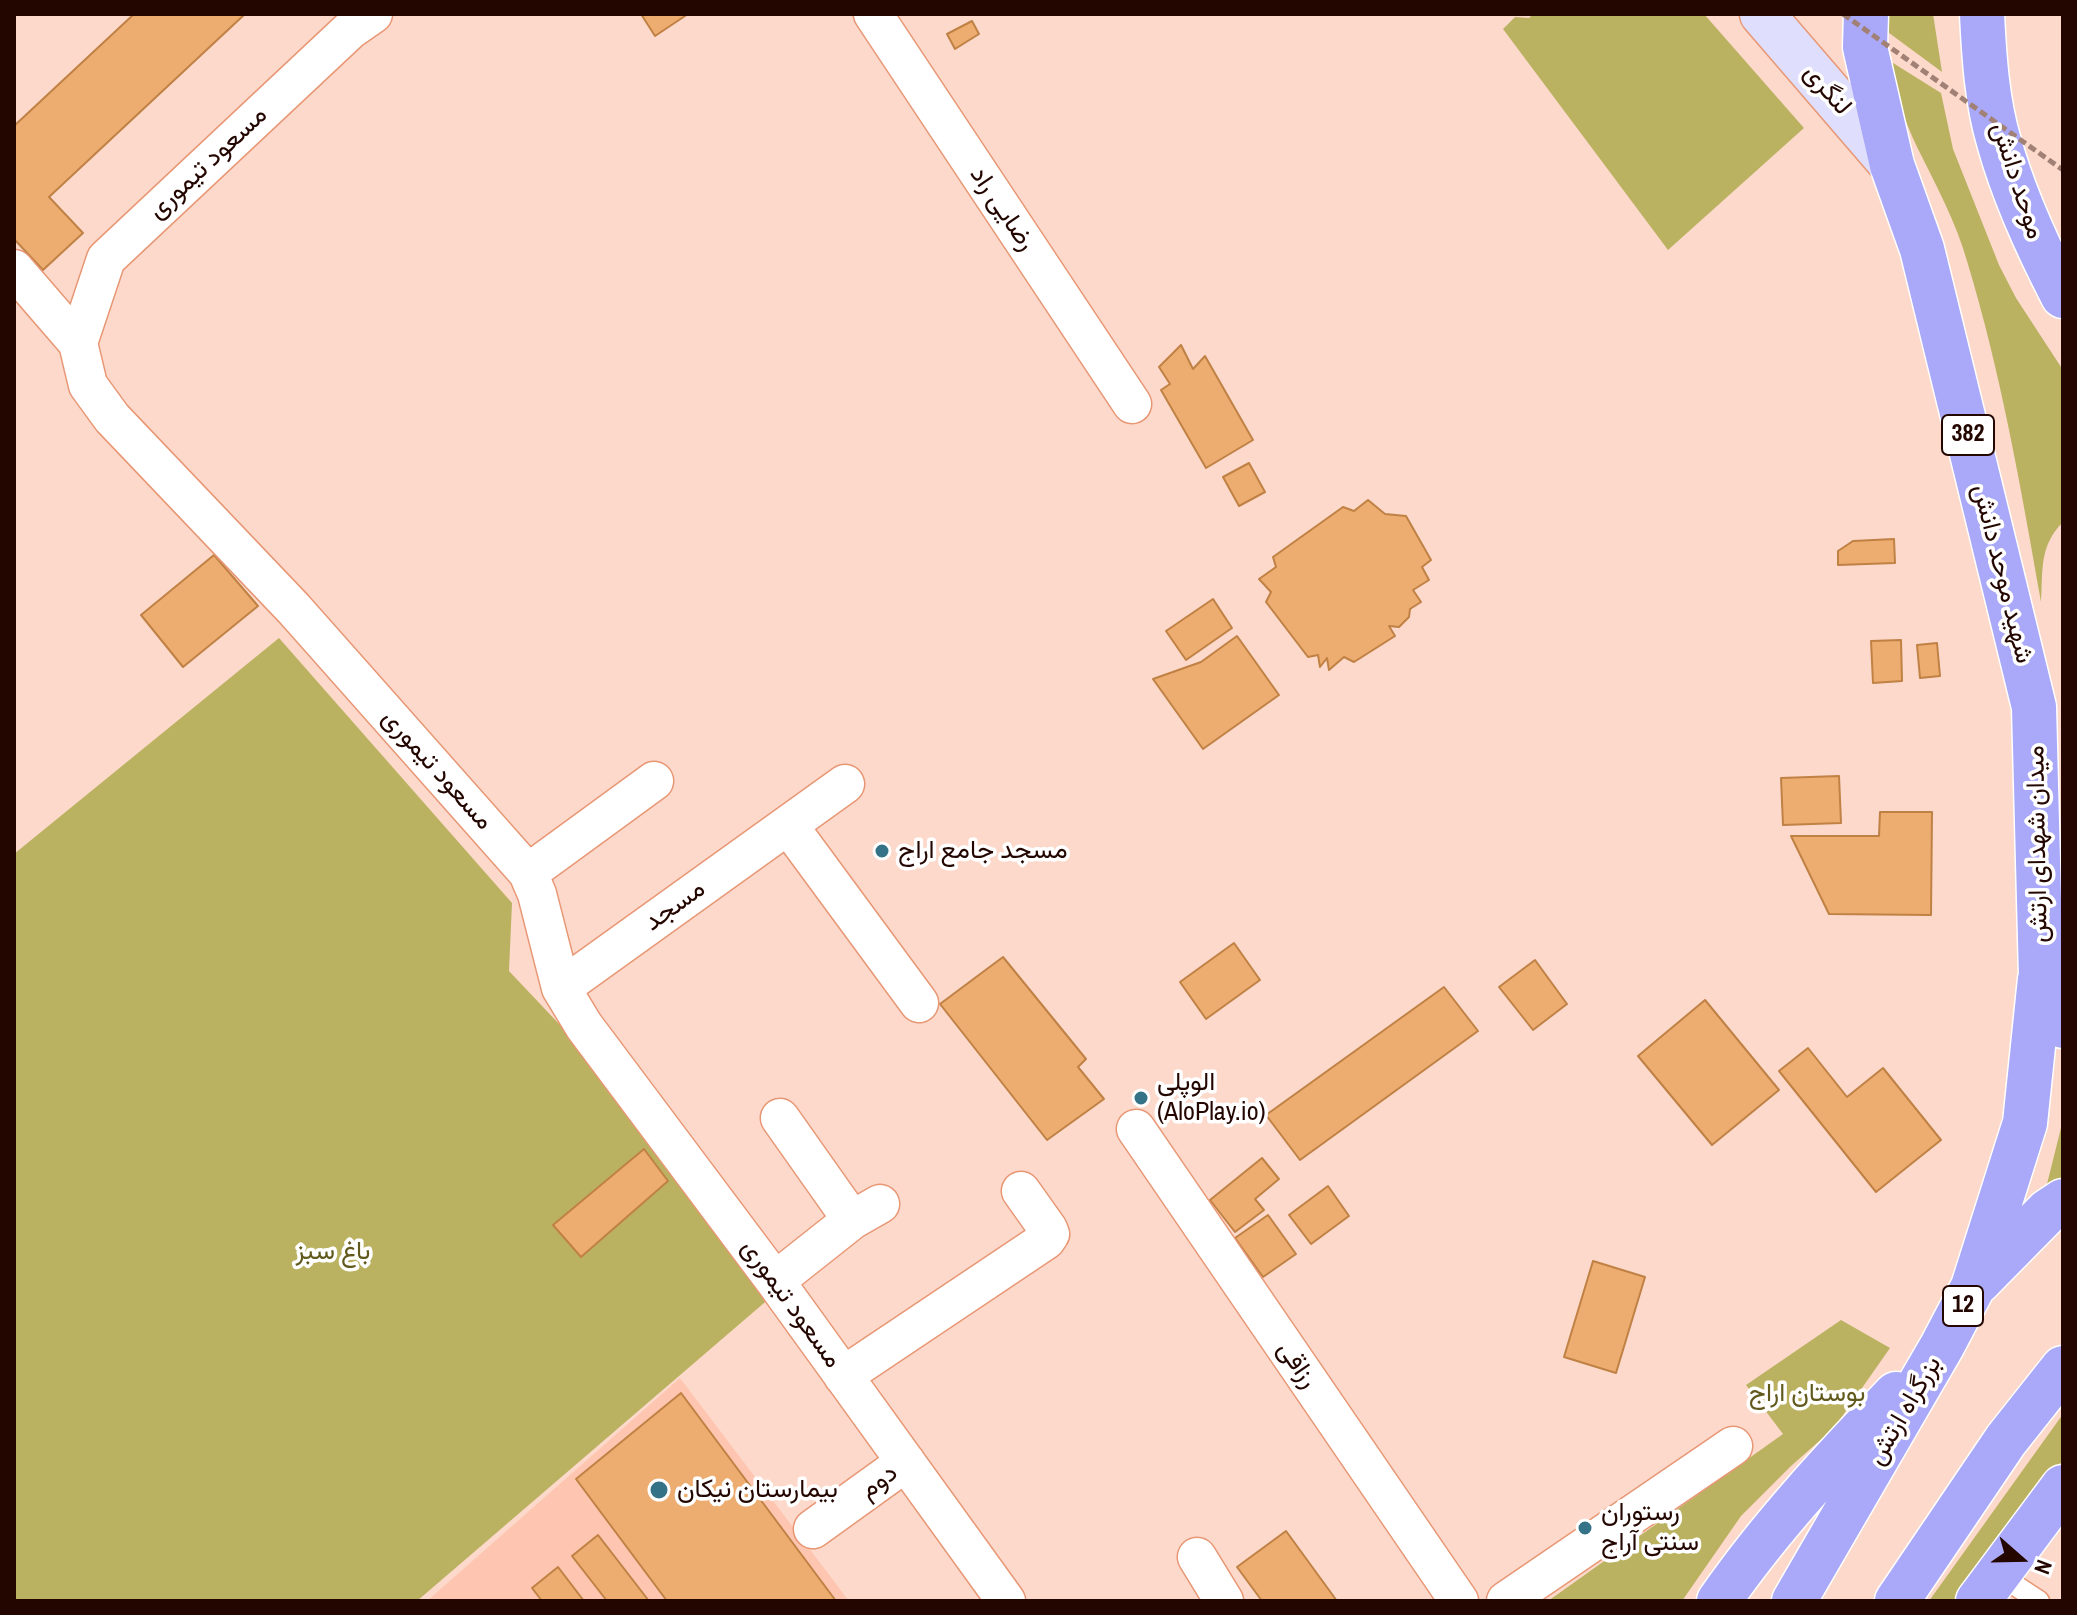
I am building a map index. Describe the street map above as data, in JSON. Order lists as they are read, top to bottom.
{
  "streets": {
    "highway": [
      "موحد دانش",
      "382",
      "شهید موحد دانش",
      "میدان شهدای ارتش",
      "12",
      "بزرگراه ارتش"
    ],
    "main road": ["لنگری"],
    "street": [
      "مسعود تیموری",
      "رضایی راد",
      "مسجد",
      "رزاقی",
      "دوم"
    ]
  },
  "crossings": [
    ["لنگری", "382"],
    ["لنگری", "شهید موحد دانش"],
    ["مسعود تیموری", "مسجد"],
    ["مسعود تیموری", "دوم"],
    ["382", "شهید موحد دانش"],
    ["شهید موحد دانش", "میدان شهدای ارتش"],
    ["میدان شهدای ارتش", "بزرگراه ارتش"]
  ],
  "parks": ["باغ سبز", "بوستان اراج"],
  "places": [
    "مسجد جامع اراج",
    "الوپلی (AloPlay.io)",
    "بیمارستان نیکان",
    "رستوران سنتی آراج"
  ],
  "north": "right"
}
